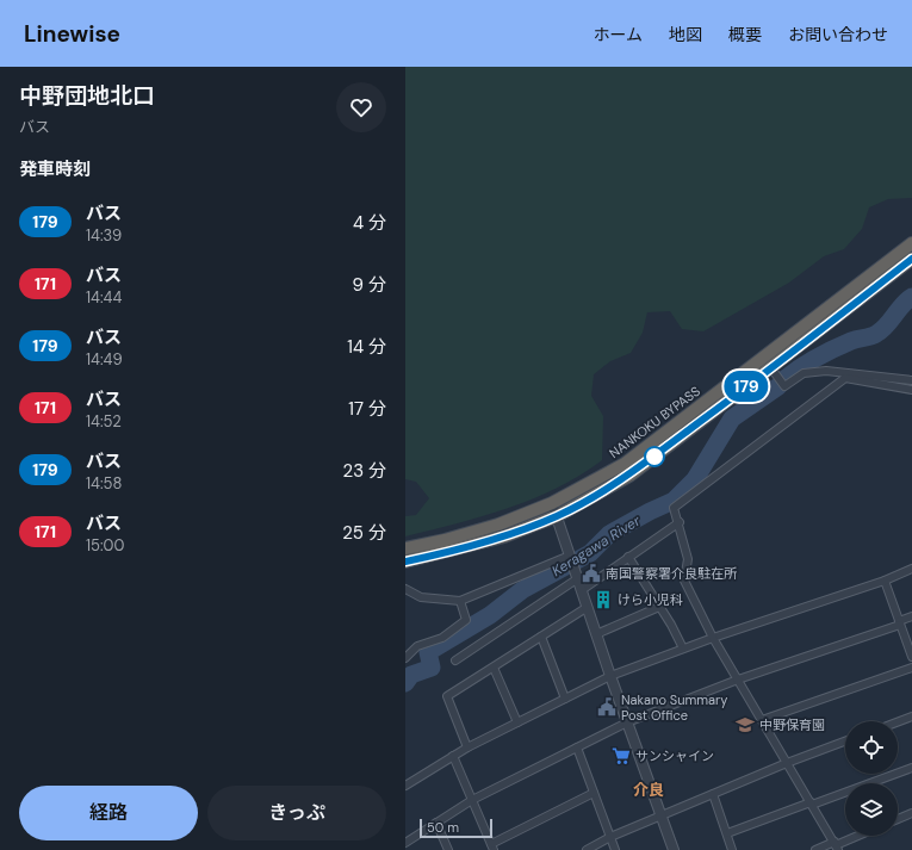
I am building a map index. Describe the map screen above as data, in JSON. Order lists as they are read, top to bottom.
{
  "streets": {
    "highway": ["NANKOKU BYPASS"]
  },
  "districts": ["介良"],
  "water": ["Keragawa River"],
  "places": {
    "public building": ["南国警察署介良駐在所", "Nakano Summary Post Office"],
    "building": ["けら小児科"],
    "school or university": ["中野保育園"],
    "supermarket": ["サンシャイン"]
  },
  "lines": ["bus line 179"],
  "scale_bar": "50 m",
  "page": {
    "header": "Linewise",
    "nav": [
      "ホーム",
      "地図",
      "概要",
      "お問い合わせ"
    ],
    "heading": [
      ["中野団地北口", "バス"],
      "発車時刻"
    ],
    "on_map": "179",
    "list": [
      {
        "mark": "179",
        "name": "バス",
        "note": "14:39",
        "value": "4 分"
      },
      {
        "mark": "171",
        "name": "バス",
        "note": "14:44",
        "value": "9 分"
      },
      {
        "mark": "179",
        "name": "バス",
        "note": "14:49",
        "value": "14 分"
      },
      {
        "mark": "171",
        "name": "バス",
        "note": "14:52",
        "value": "17 分"
      },
      {
        "mark": "179",
        "name": "バス",
        "note": "14:58",
        "value": "23 分"
      },
      {
        "mark": "171",
        "name": "バス",
        "note": "15:00",
        "value": "25 分"
      }
    ],
    "buttons": ["経路", "きっぷ"],
    "scale": "50 m"
  }
}
